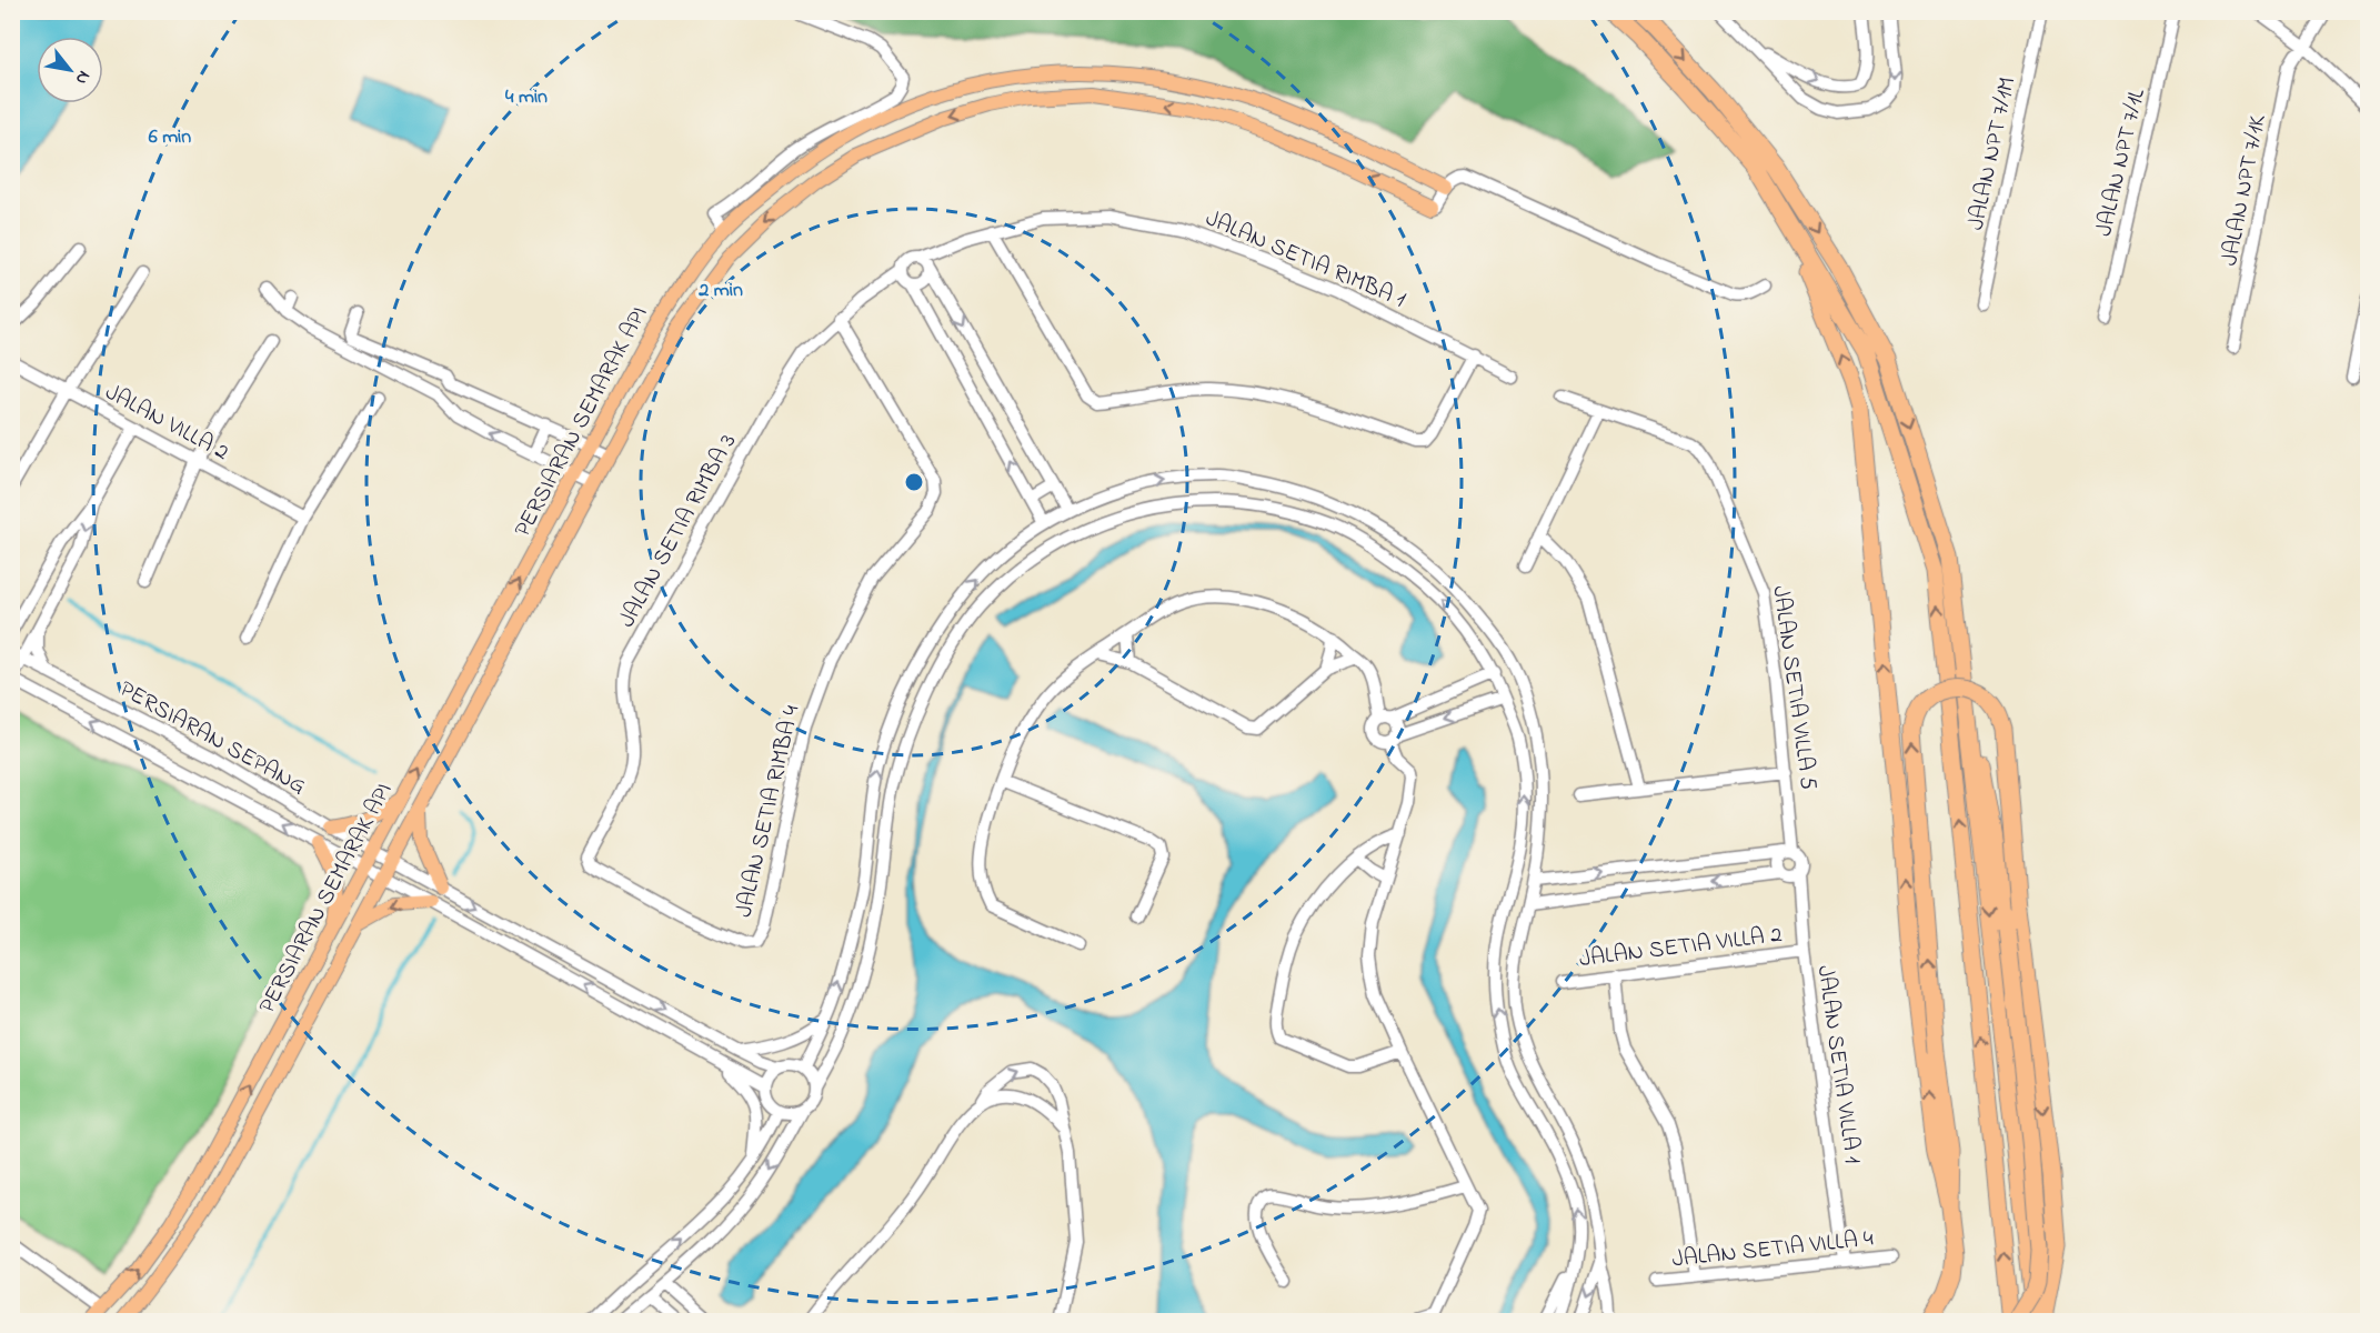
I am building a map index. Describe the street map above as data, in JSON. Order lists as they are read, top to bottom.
{
  "streets": {
    "main road": ["PERSIARAN SEMARAK API"],
    "street": [
      "JALAN NPT 7/1M",
      "JALAN NPT 7/1L",
      "JALAN NPT 7/1K",
      "JALAN SETIA RIMBA 1",
      "JALAN VILLA 2",
      "JALAN SETIA RIMBA 3",
      "JALAN SETIA VILLA 5",
      "PERSIARAN SEPANG",
      "JALAN SETIA RIMBA 4",
      "JALAN SETIA VILLA 2",
      "JALAN SETIA VILLA 1",
      "JALAN SETIA VILLA 4"
    ]
  },
  "crossings": [
    ["JALAN SETIA RIMBA 1", "JALAN SETIA RIMBA 3"],
    ["PERSIARAN SEMARAK API", "PERSIARAN SEPANG"],
    ["JALAN SETIA RIMBA 3", "JALAN SETIA RIMBA 4"],
    ["JALAN SETIA VILLA 5", "JALAN SETIA VILLA 1"],
    ["JALAN SETIA VILLA 2", "JALAN SETIA VILLA 1"],
    ["JALAN SETIA VILLA 1", "JALAN SETIA VILLA 4"]
  ],
  "north": "bottom right",
  "rings": ["4 min", "6 min", "2 min"]
}
